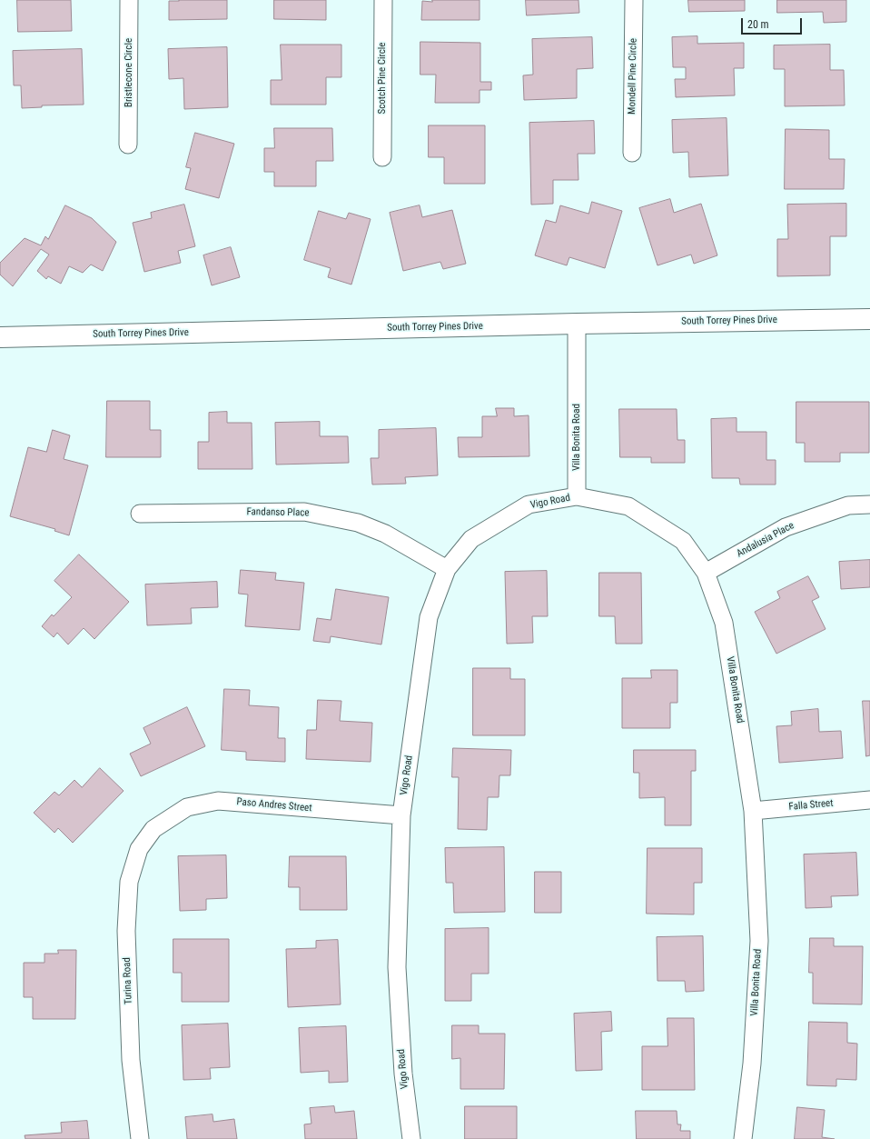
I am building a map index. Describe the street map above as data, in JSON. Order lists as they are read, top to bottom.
{
  "streets": {
    "main road": ["South Torrey Pines Drive"],
    "street": [
      "Bristlecone Circle",
      "Mondell Pine Circle",
      "Scotch Pine Circle",
      "Villa Bonita Road",
      "Vigo Road",
      "Fandanso Place",
      "Andalusia Place",
      "Paso Andres Street",
      "Falla Street",
      "Turina Road"
    ]
  },
  "crossings": [
    ["South Torrey Pines Drive", "Villa Bonita Road"],
    ["Villa Bonita Road", "Vigo Road"],
    ["Villa Bonita Road", "Andalusia Place"],
    ["Villa Bonita Road", "Falla Street"],
    ["Vigo Road", "Fandanso Place"],
    ["Vigo Road", "Paso Andres Street"],
    ["Paso Andres Street", "Turina Road"]
  ],
  "scale_bar": "20 m"
}
